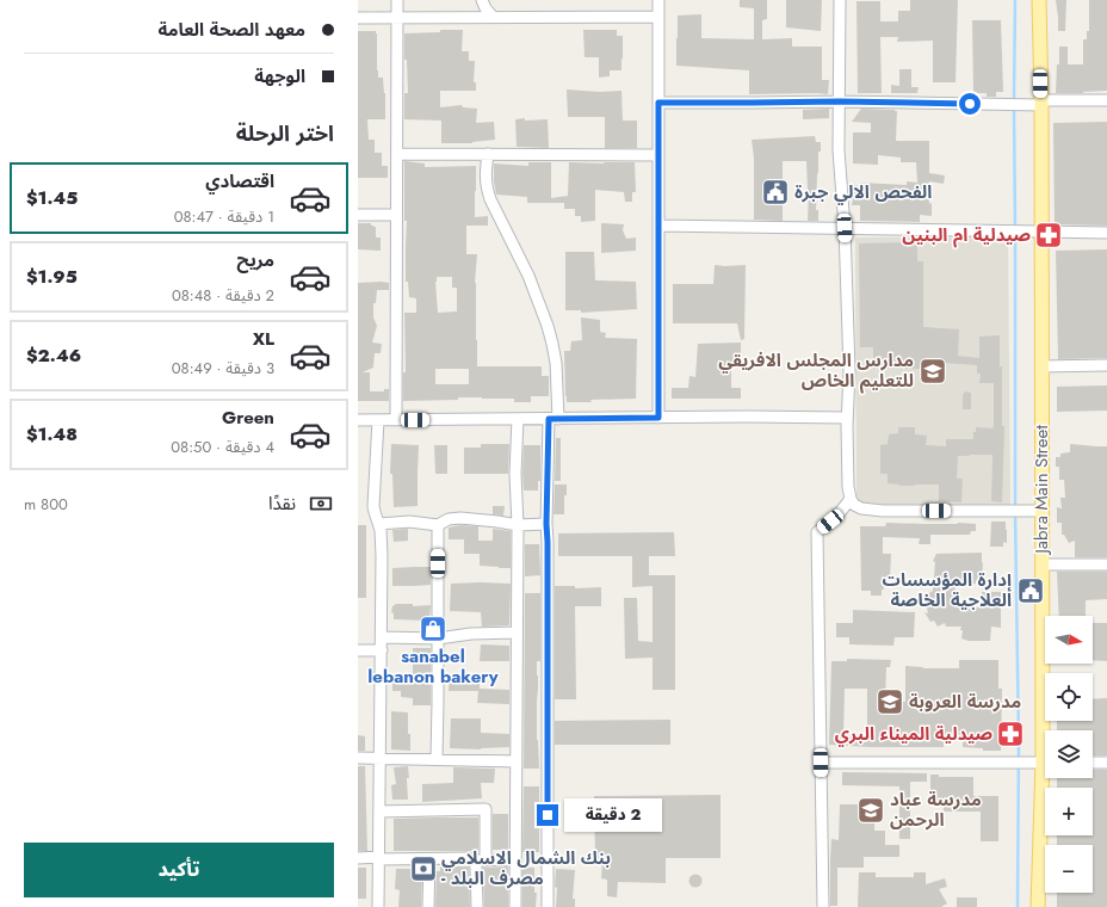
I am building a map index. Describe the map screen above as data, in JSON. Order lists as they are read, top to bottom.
{
  "streets": {
    "main road": ["Jabra Main Street"]
  },
  "places": {
    "public building": ["الفحص الالي جبرة", "إدارة المؤسسات العلاجية الخاصة"],
    "pharmacy": ["صيدلية ام البنين", "صيدلية الميناء البري"],
    "school or university": ["مدارس المجلس الافريقي للتعليم الخاص", "مدرسة العروبة", "مدرسة عباد الرحمن"],
    "shop": ["sanabel lebanon bakery"],
    "bank": ["بنك الشمال الاسلامي - مصرف البلد"]
  },
  "north": "right",
  "page": {
    "banner": ["معهد الصحة العامة", "الوجهة"],
    "heading": "اختر الرحلة",
    "list": [
      {
        "name": "اقتصادي",
        "note": "1 دقيقة · 08:47",
        "value": "$1.45"
      },
      {
        "name": "مريح",
        "note": "2 دقيقة · 08:48",
        "value": "$1.95"
      },
      {
        "name": "XL",
        "note": "3 دقيقة · 08:49",
        "value": "$2.46"
      },
      {
        "name": "Green",
        "note": "4 دقيقة · 08:50",
        "value": "$1.48"
      }
    ],
    "pay": ["نقدًا", "800 m"],
    "map_buttons": ["+", "−"],
    "bubble": "2 دقيقة",
    "buttons": "تأكيد"
  }
}
